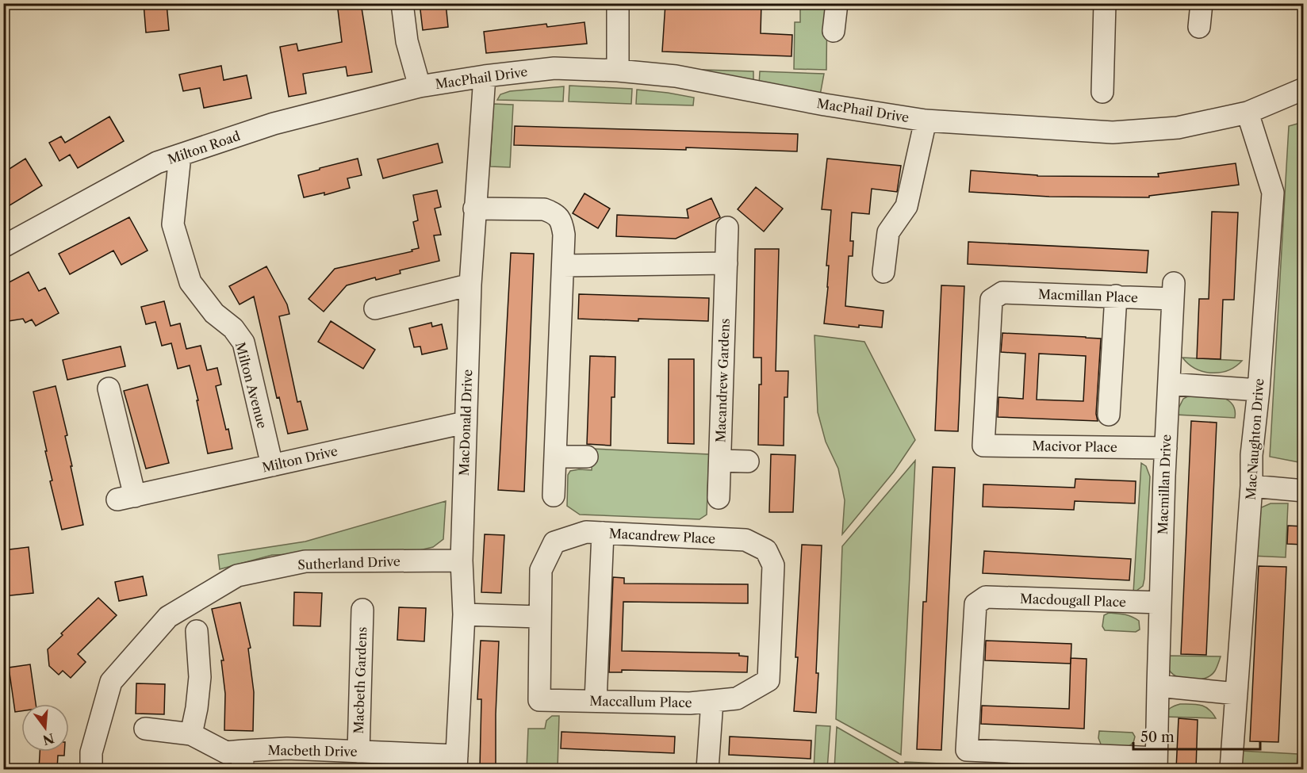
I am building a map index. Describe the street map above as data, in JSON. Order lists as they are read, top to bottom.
{
  "streets": {
    "street": [
      "MacPhail Drive",
      "Milton Road",
      "Macmillan Place",
      "Macandrew Gardens",
      "Milton Avenue",
      "MacDonald Drive",
      "MacNaughton Drive",
      "Macivor Place",
      "Milton Drive",
      "Macmillan Drive",
      "Macandrew Place",
      "Sutherland Drive",
      "Macdougall Place",
      "Macbeth Gardens",
      "Maccallum Place",
      "Macbeth Drive"
    ]
  },
  "crossings": [
    ["MacPhail Drive", "Milton Road"],
    ["MacPhail Drive", "MacDonald Drive"],
    ["MacPhail Drive", "MacNaughton Drive"],
    ["Milton Road", "Milton Avenue"],
    ["Macmillan Place", "Macivor Place"],
    ["Macmillan Place", "Macmillan Drive"],
    ["Milton Avenue", "Milton Drive"],
    ["MacDonald Drive", "Milton Drive"],
    ["MacDonald Drive", "Sutherland Drive"],
    ["MacDonald Drive", "Macbeth Drive"],
    ["Macivor Place", "Macmillan Drive"],
    ["Macmillan Drive", "Macdougall Place"],
    ["Macandrew Place", "Maccallum Place"],
    ["Macbeth Gardens", "Macbeth Drive"]
  ],
  "scale_bar": "50 m",
  "north": "bottom"
}
